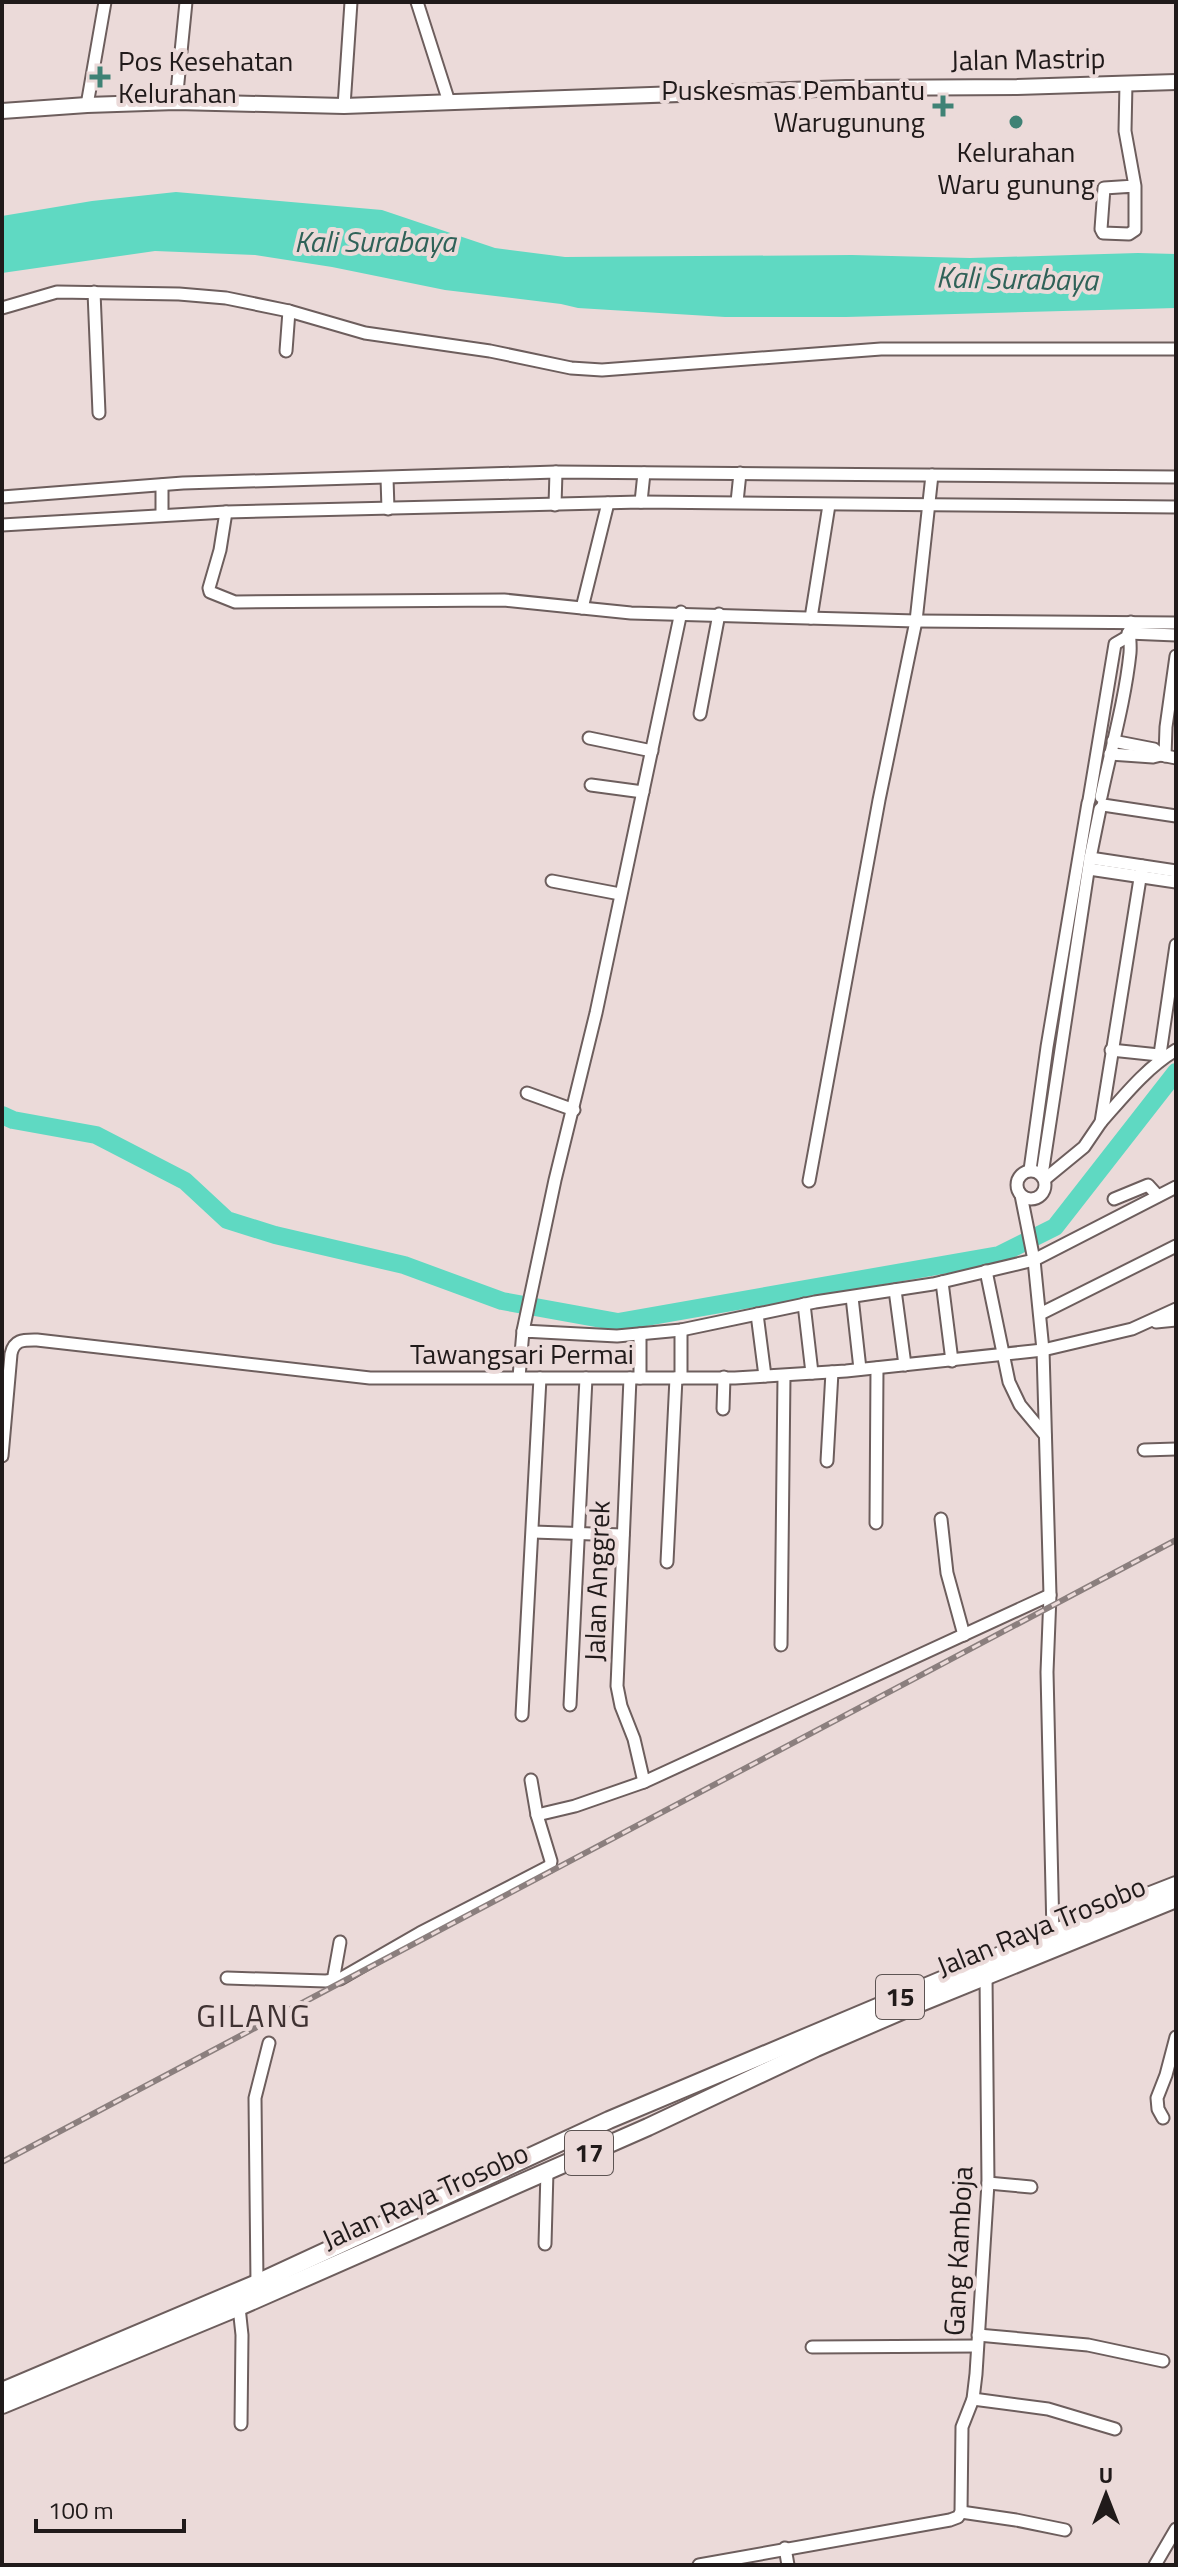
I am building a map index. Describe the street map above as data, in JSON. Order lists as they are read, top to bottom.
{
  "streets": {
    "highway": ["Jalan Raya Trosobo", "15", "17"],
    "main road": ["Jalan Mastrip"],
    "street": ["Tawangsari Permai", "Jalan Anggrek", "Gang Kamboja"]
  },
  "crossings": [
    ["Tawangsari Permai", "Jalan Anggrek"],
    ["Jalan Raya Trosobo", "Gang Kamboja"]
  ],
  "districts": ["GILANG"],
  "water": ["Kali Surabaya"],
  "places": {
    "health": ["Pos Kesehatan Kelurahan", "Puskesmas Pembantu Warugunung"],
    "other": ["Kelurahan Waru gunung"]
  },
  "scale_bar": "100 m",
  "north": "top"
}
